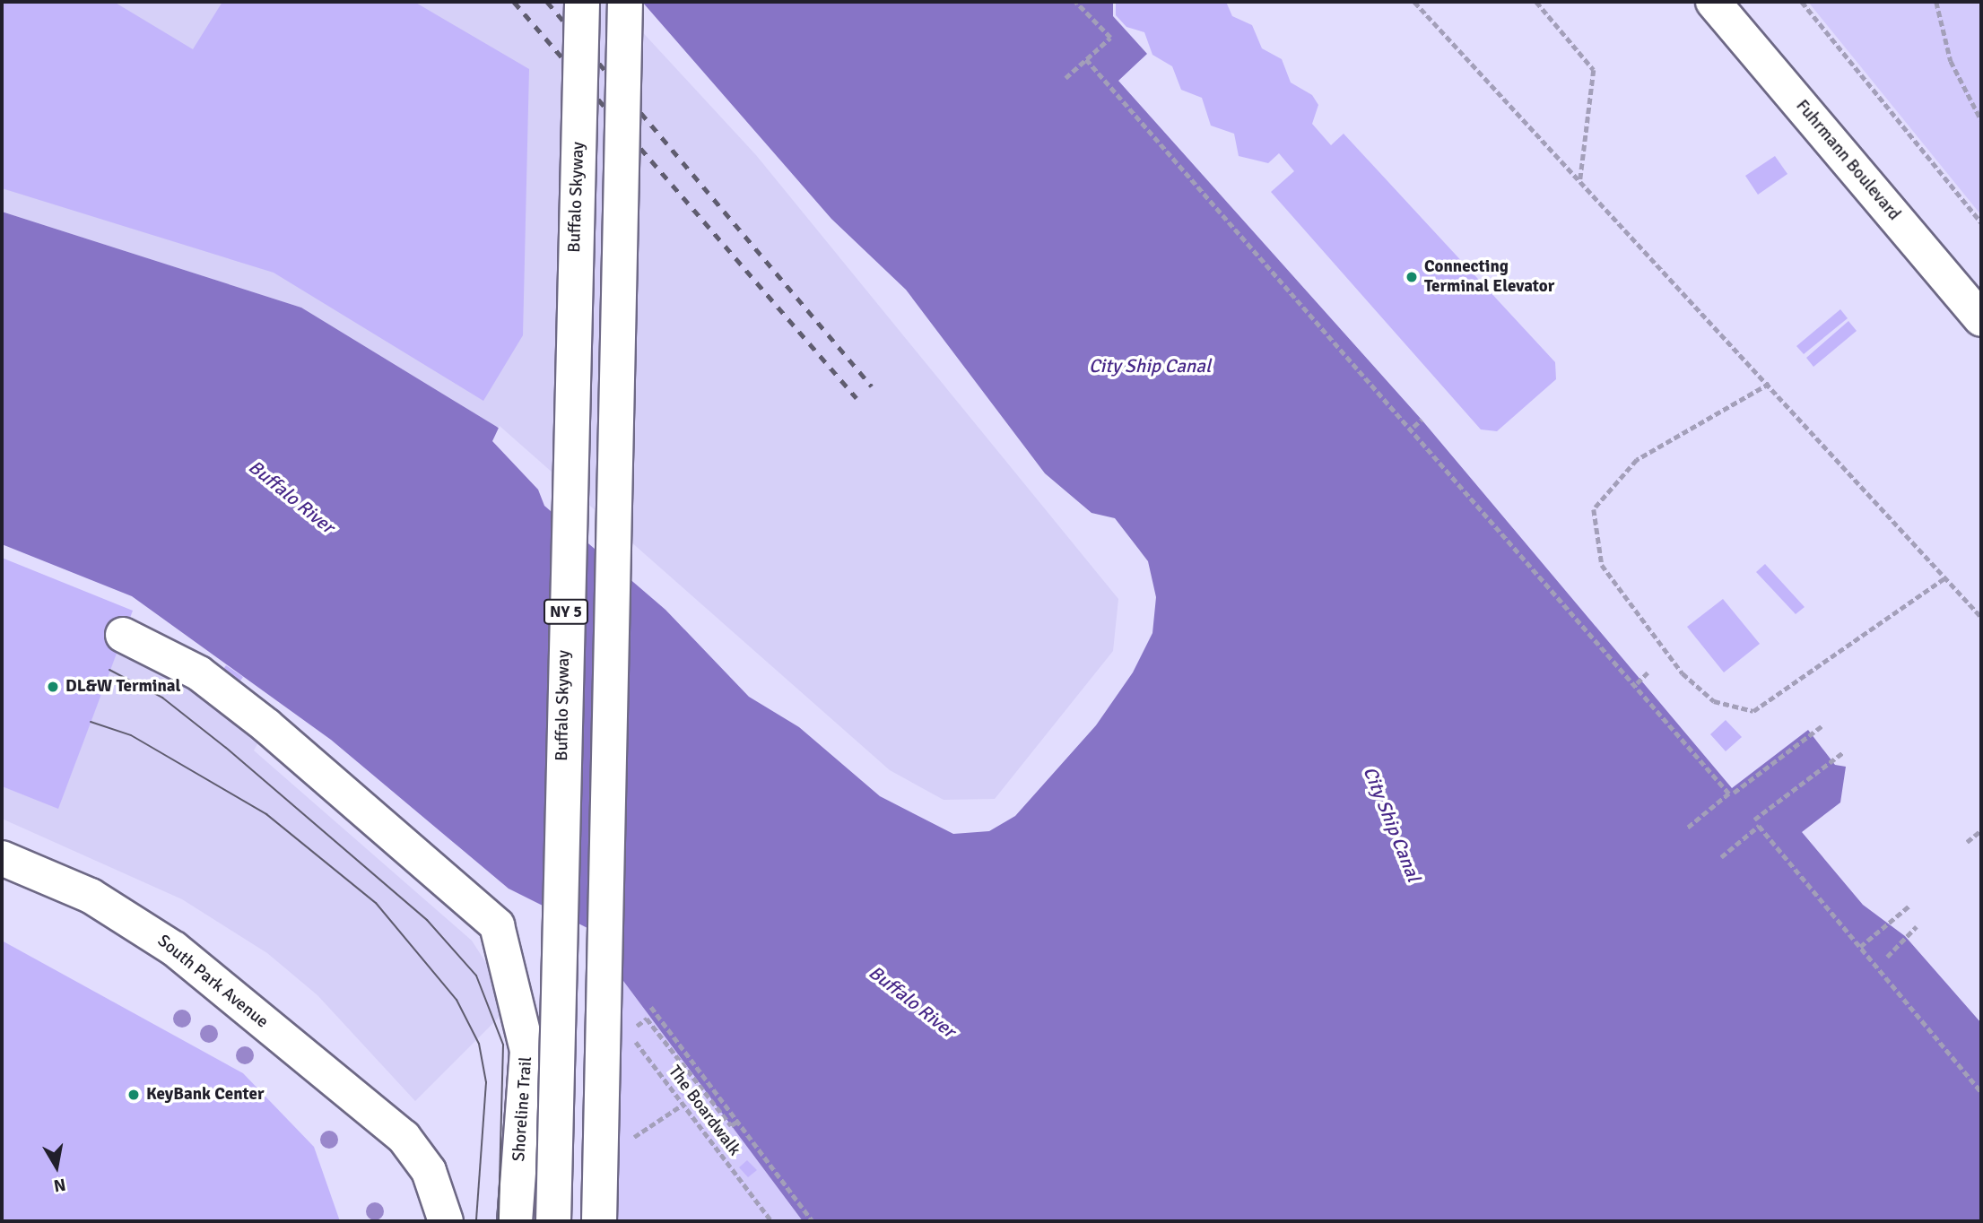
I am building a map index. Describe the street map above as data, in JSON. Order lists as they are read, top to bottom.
{
  "streets": {
    "main road": [
      "Fuhrmann Boulevard",
      "Buffalo Skyway",
      "NY 5",
      "South Park Avenue",
      "Shoreline Trail"
    ],
    "path": ["The Boardwalk"]
  },
  "water": ["City Ship Canal", "Buffalo River"],
  "places": ["Connecting Terminal Elevator", "DL&W Terminal", "KeyBank Center"],
  "north": "bottom"
}
